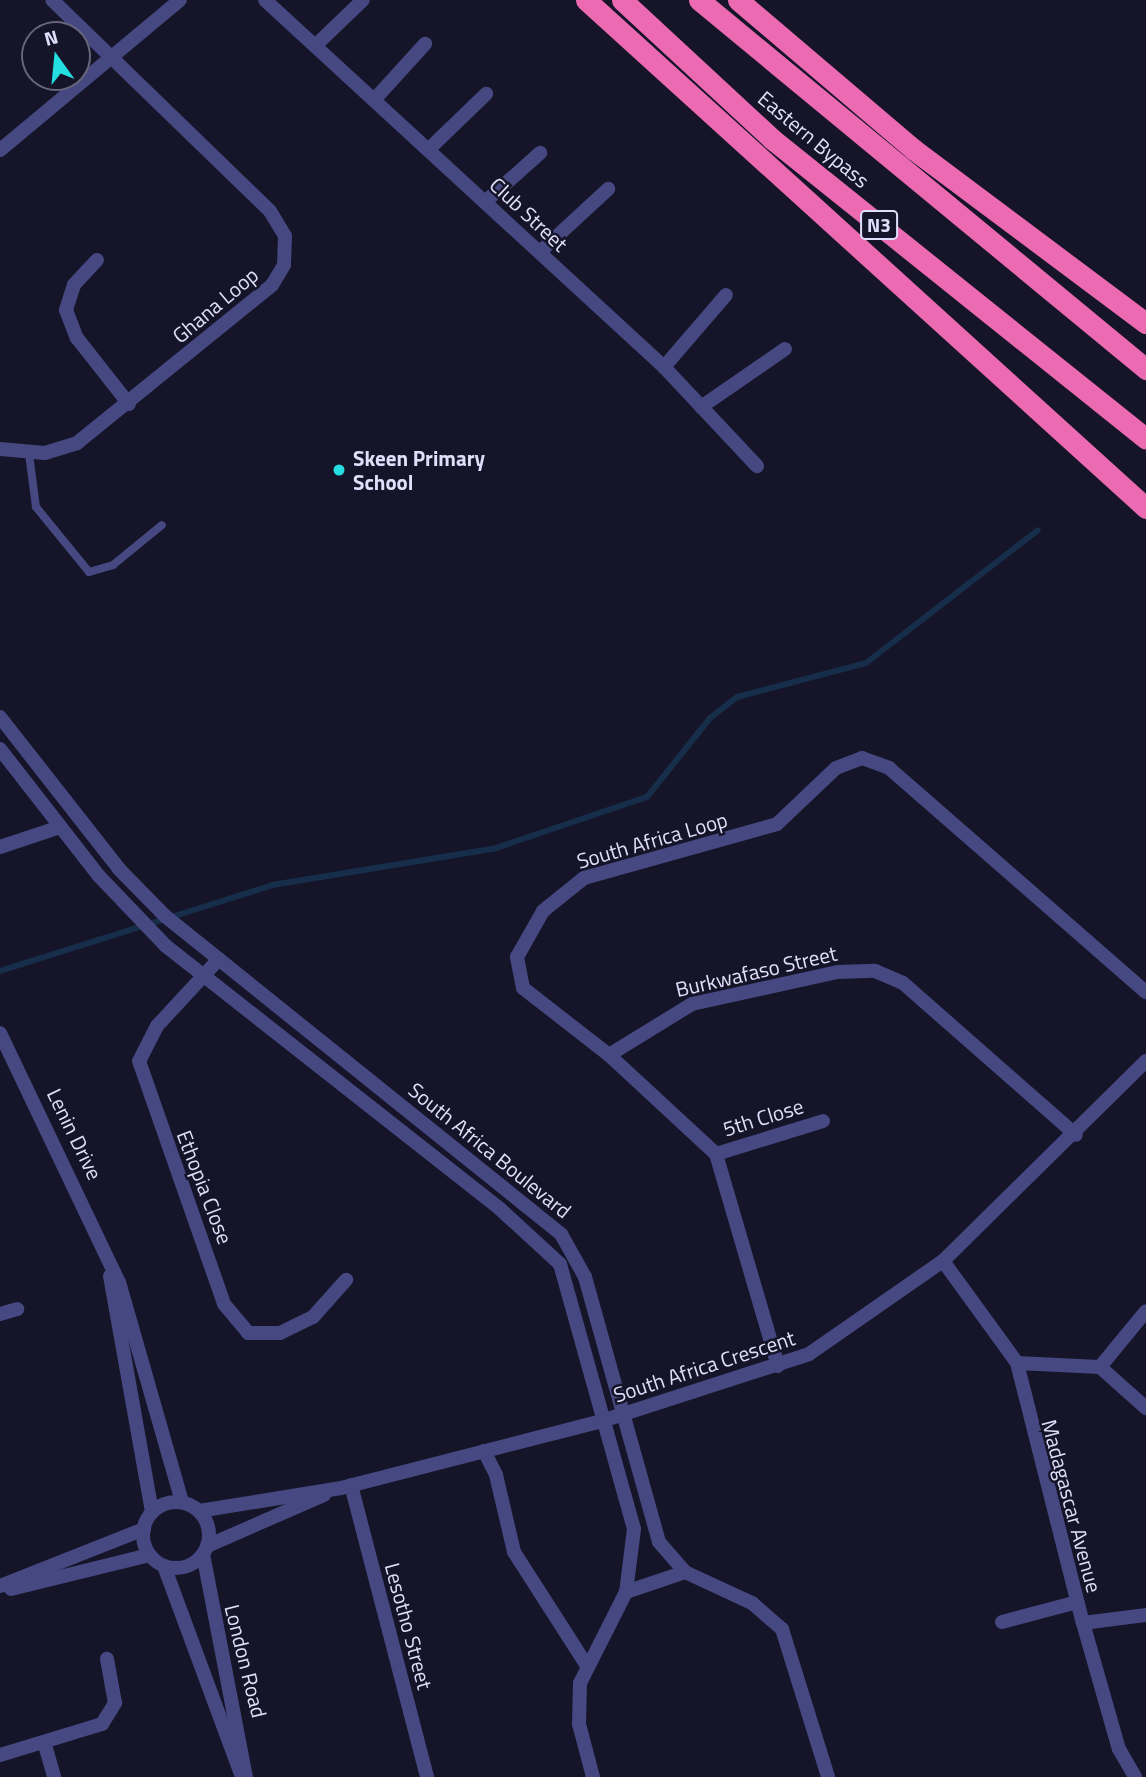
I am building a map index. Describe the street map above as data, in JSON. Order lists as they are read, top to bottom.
{
  "streets": {
    "highway": ["Eastern Bypass", "N3"],
    "street": [
      "Club Street",
      "Ghana Loop",
      "South Africa Loop",
      "Burkwafaso Street",
      "5th Close",
      "Lenin Drive",
      "South Africa Boulevard",
      "Ethopia Close",
      "South Africa Crescent",
      "Madagascar Avenue",
      "Lesotho Street",
      "London Road"
    ]
  },
  "crossings": [
    ["South Africa Loop", "Burkwafaso Street"],
    ["South Africa Loop", "5th Close"],
    ["Burkwafaso Street", "South Africa Crescent"],
    ["South Africa Boulevard", "Ethopia Close"],
    ["South Africa Boulevard", "South Africa Crescent"],
    ["South Africa Crescent", "Madagascar Avenue"],
    ["South Africa Crescent", "Lesotho Street"],
    ["South Africa Crescent", "London Road"]
  ],
  "places": ["Skeen Primary School"],
  "north": "top"
}
